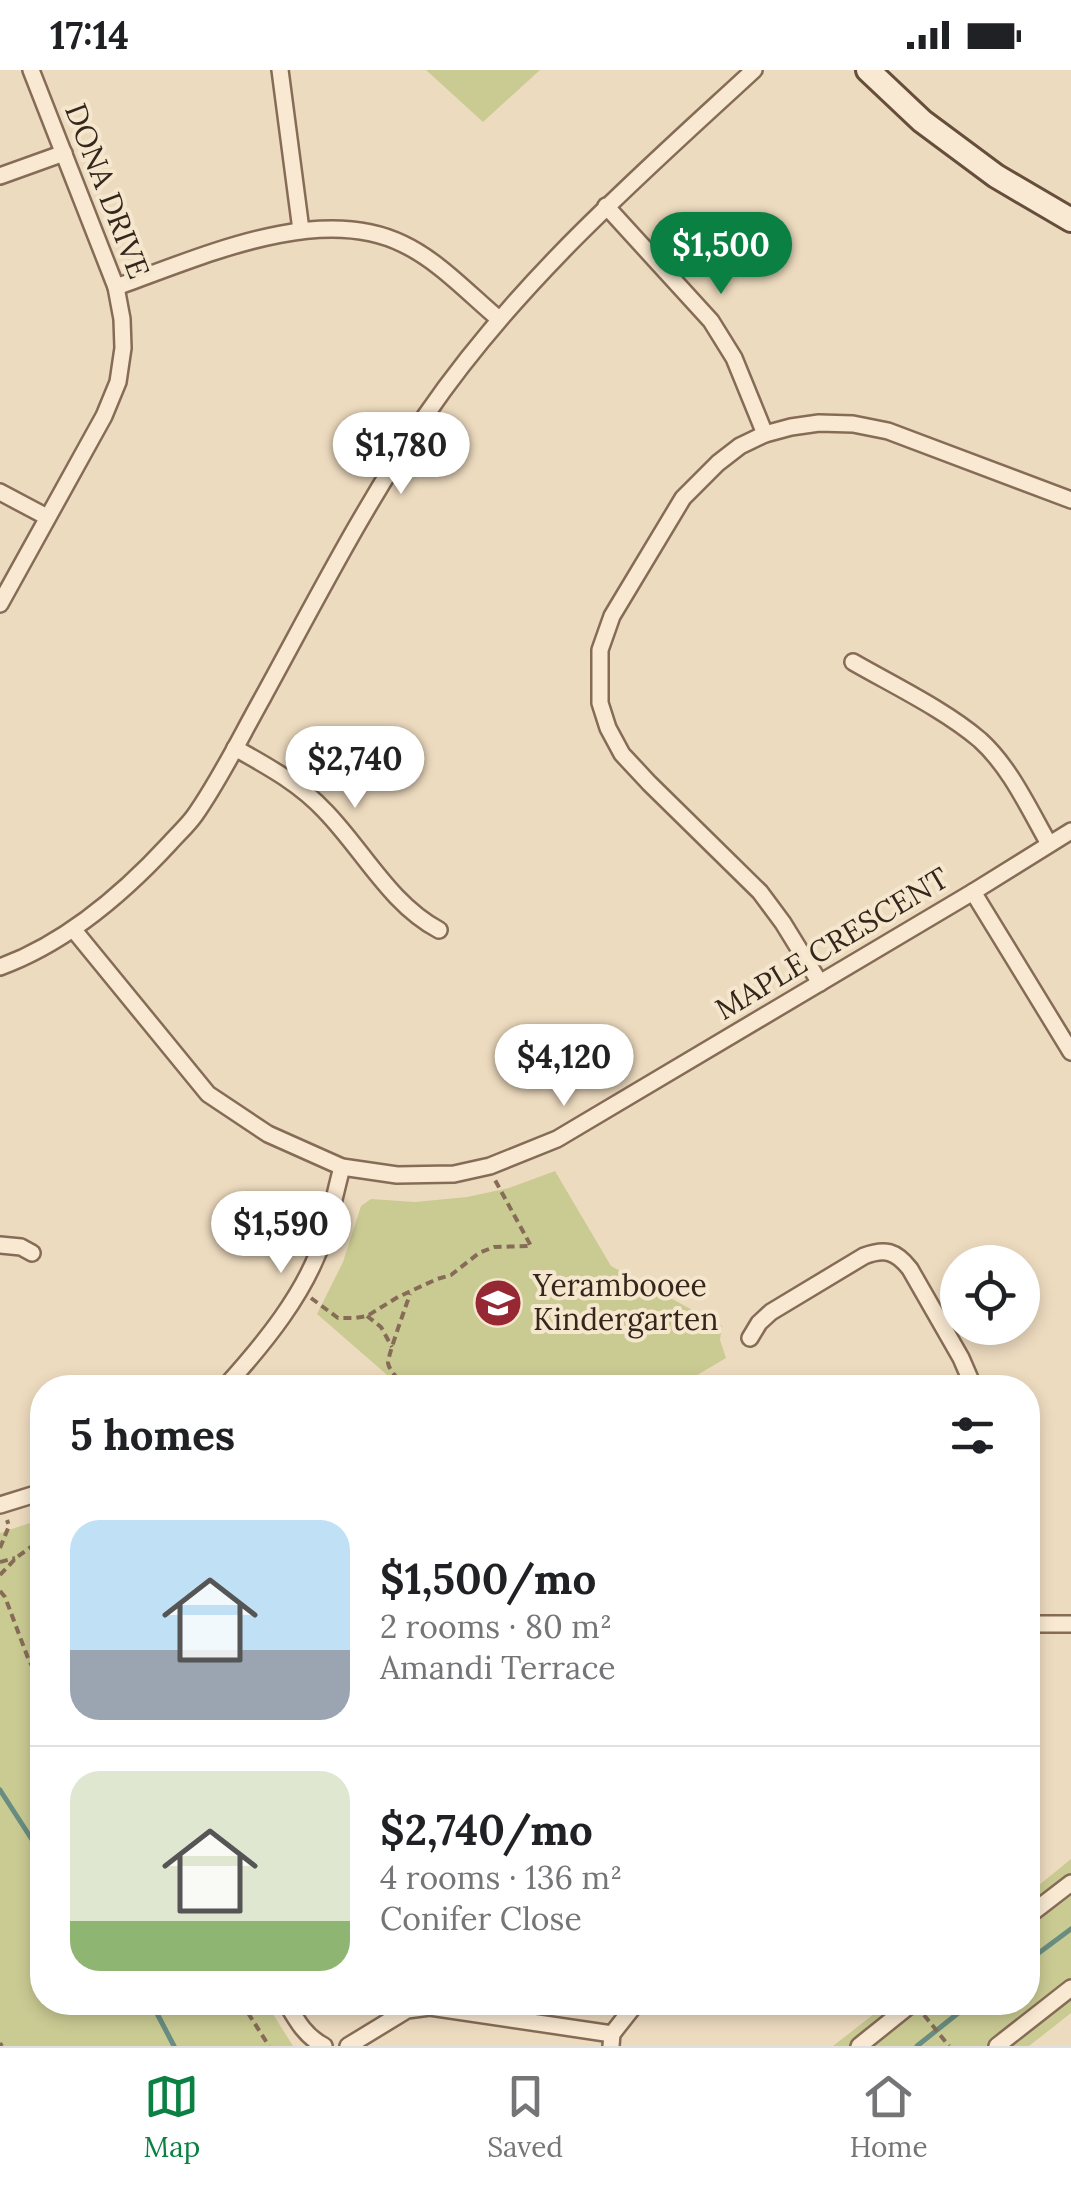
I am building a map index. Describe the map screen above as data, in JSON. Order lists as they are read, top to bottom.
{
  "streets": {
    "street": ["DONA DRIVE", "MAPLE CRESCENT"]
  },
  "places": {
    "school or university": ["Yerambooee Kindergarten"]
  },
  "page": {
    "status": "17:14",
    "price": [
      "$1,500",
      "$1,780",
      "$2,740",
      "$4,120",
      "$1,590"
    ],
    "heading": "5 homes",
    "list": [
      {
        "name": "$1,500/mo",
        "note": "2 rooms · 80 m² · Amandi Terrace"
      },
      {
        "name": "$2,740/mo",
        "note": "4 rooms · 136 m² · Conifer Close"
      }
    ],
    "tabs": ["Map", "Saved", "Home"]
  }
}
